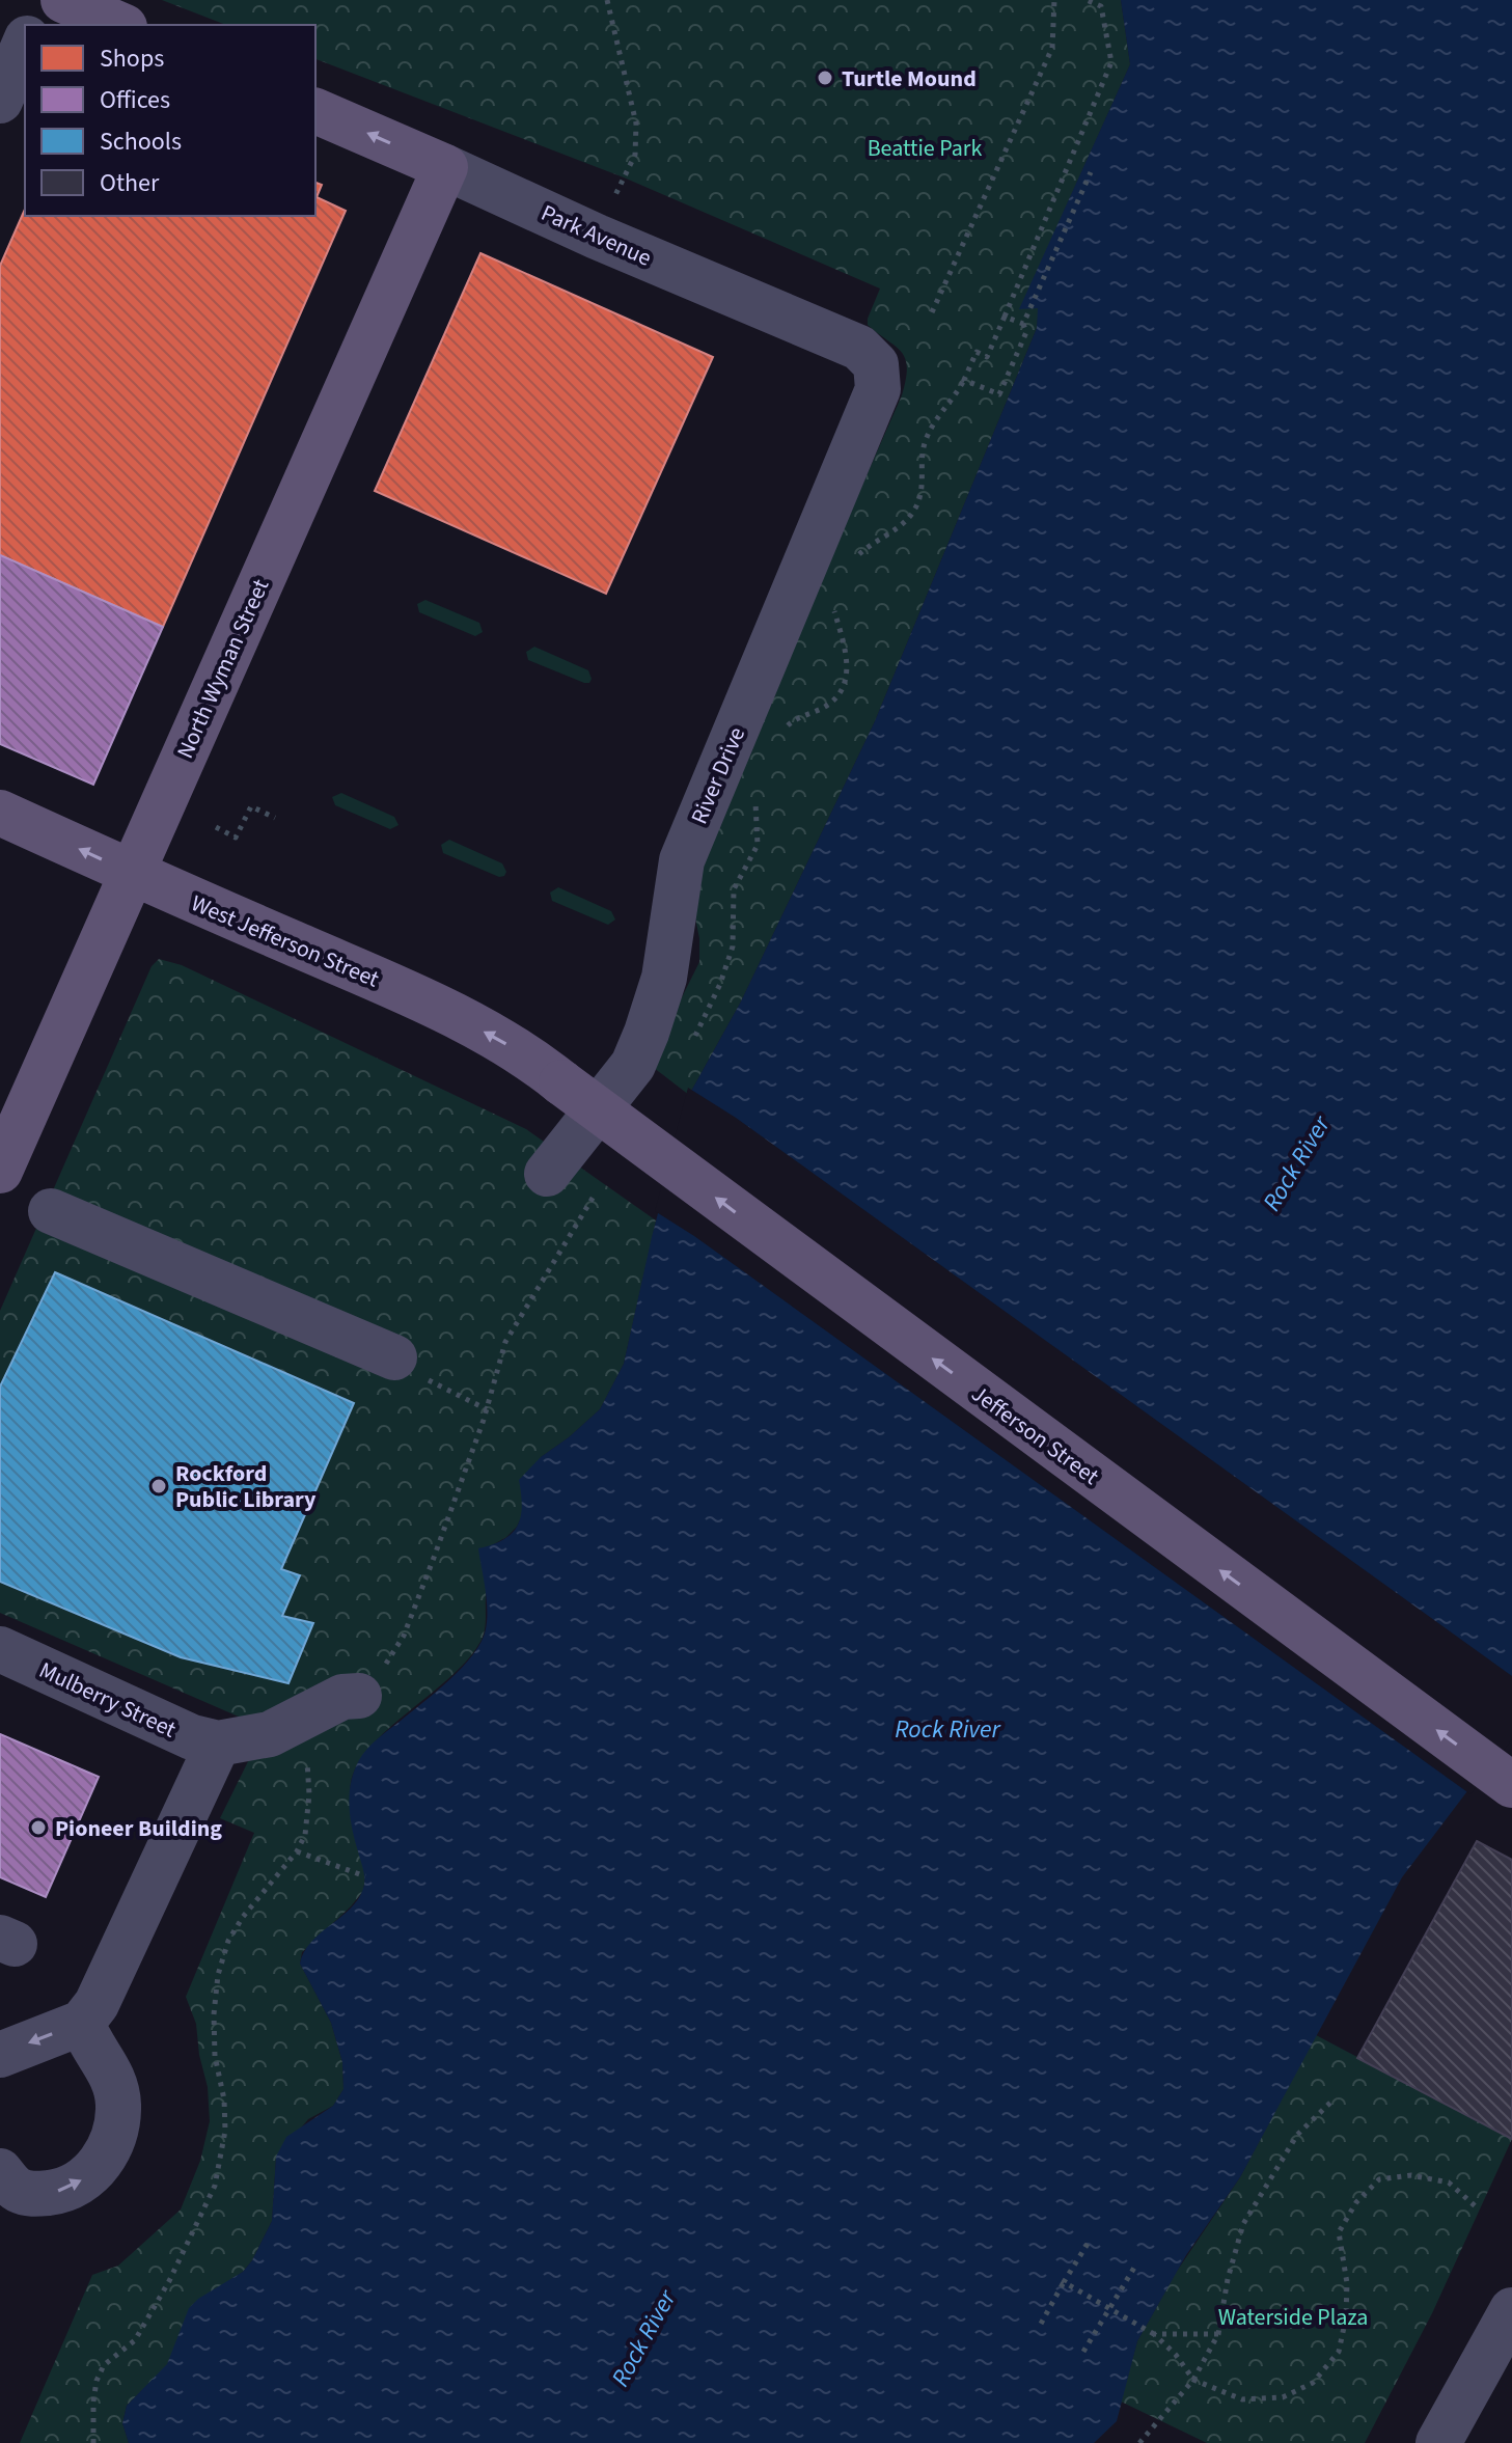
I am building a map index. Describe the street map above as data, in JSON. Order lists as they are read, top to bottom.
{
  "streets": {
    "main road": [
      "Park Avenue",
      "North Wyman Street",
      "West Jefferson Street",
      "Jefferson Street"
    ],
    "street": ["River Drive", "Mulberry Street"]
  },
  "crossings": [
    ["Park Avenue", "North Wyman Street"],
    ["Park Avenue", "River Drive"],
    ["North Wyman Street", "West Jefferson Street"],
    ["West Jefferson Street", "Jefferson Street"]
  ],
  "one_way": ["West Jefferson Street", "Jefferson Street"],
  "water": ["Rock River"],
  "parks": ["Beattie Park", "Waterside Plaza"],
  "places": ["Turtle Mound", "Rockford Public Library", "Pioneer Building"],
  "legend": [
    "Shops",
    "Offices",
    "Schools",
    "Other"
  ]
}
